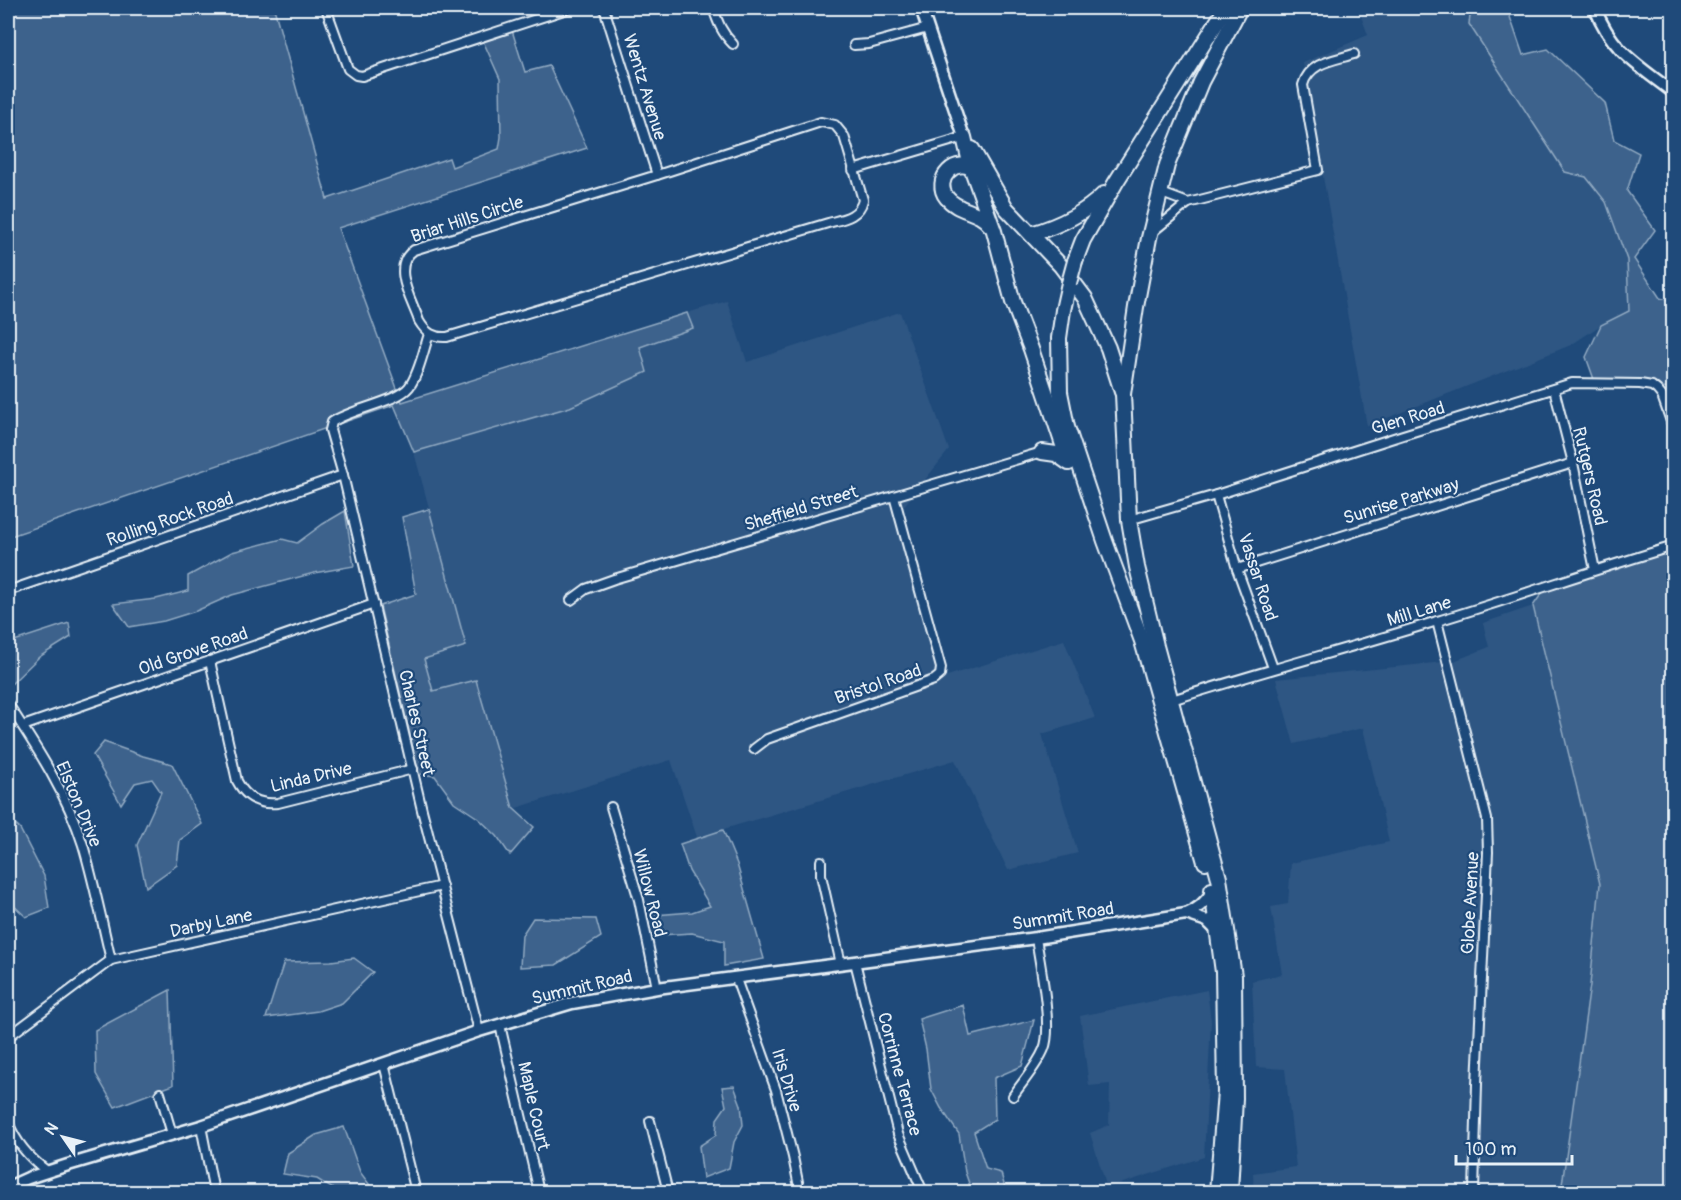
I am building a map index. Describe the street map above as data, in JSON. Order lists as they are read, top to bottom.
{
  "streets": {
    "main road": ["Summit Road"],
    "street": [
      "Wentz Avenue",
      "Briar Hills Circle",
      "Glen Road",
      "Rutgers Road",
      "Sunrise Parkway",
      "Sheffield Street",
      "Rolling Rock Road",
      "Vassar Road",
      "Mill Lane",
      "Old Grove Road",
      "Bristol Road",
      "Charles Street",
      "Linda Drive",
      "Elston Drive",
      "Willow Road",
      "Globe Avenue",
      "Darby Lane",
      "Corrinne Terrace",
      "Iris Drive",
      "Maple Court"
    ]
  },
  "crossings": [
    ["Wentz Avenue", "Briar Hills Circle"],
    ["Briar Hills Circle", "Charles Street"],
    ["Glen Road", "Rutgers Road"],
    ["Glen Road", "Vassar Road"],
    ["Rutgers Road", "Sunrise Parkway"],
    ["Rutgers Road", "Mill Lane"],
    ["Sunrise Parkway", "Vassar Road"],
    ["Sheffield Street", "Bristol Road"],
    ["Rolling Rock Road", "Charles Street"],
    ["Vassar Road", "Mill Lane"],
    ["Mill Lane", "Globe Avenue"],
    ["Old Grove Road", "Charles Street"],
    ["Old Grove Road", "Linda Drive"],
    ["Old Grove Road", "Elston Drive"],
    ["Charles Street", "Linda Drive"],
    ["Charles Street", "Summit Road"],
    ["Charles Street", "Darby Lane"],
    ["Elston Drive", "Darby Lane"],
    ["Willow Road", "Summit Road"],
    ["Summit Road", "Corrinne Terrace"],
    ["Summit Road", "Iris Drive"],
    ["Summit Road", "Maple Court"]
  ],
  "scale_bar": "100 m",
  "north": "top left"
}
